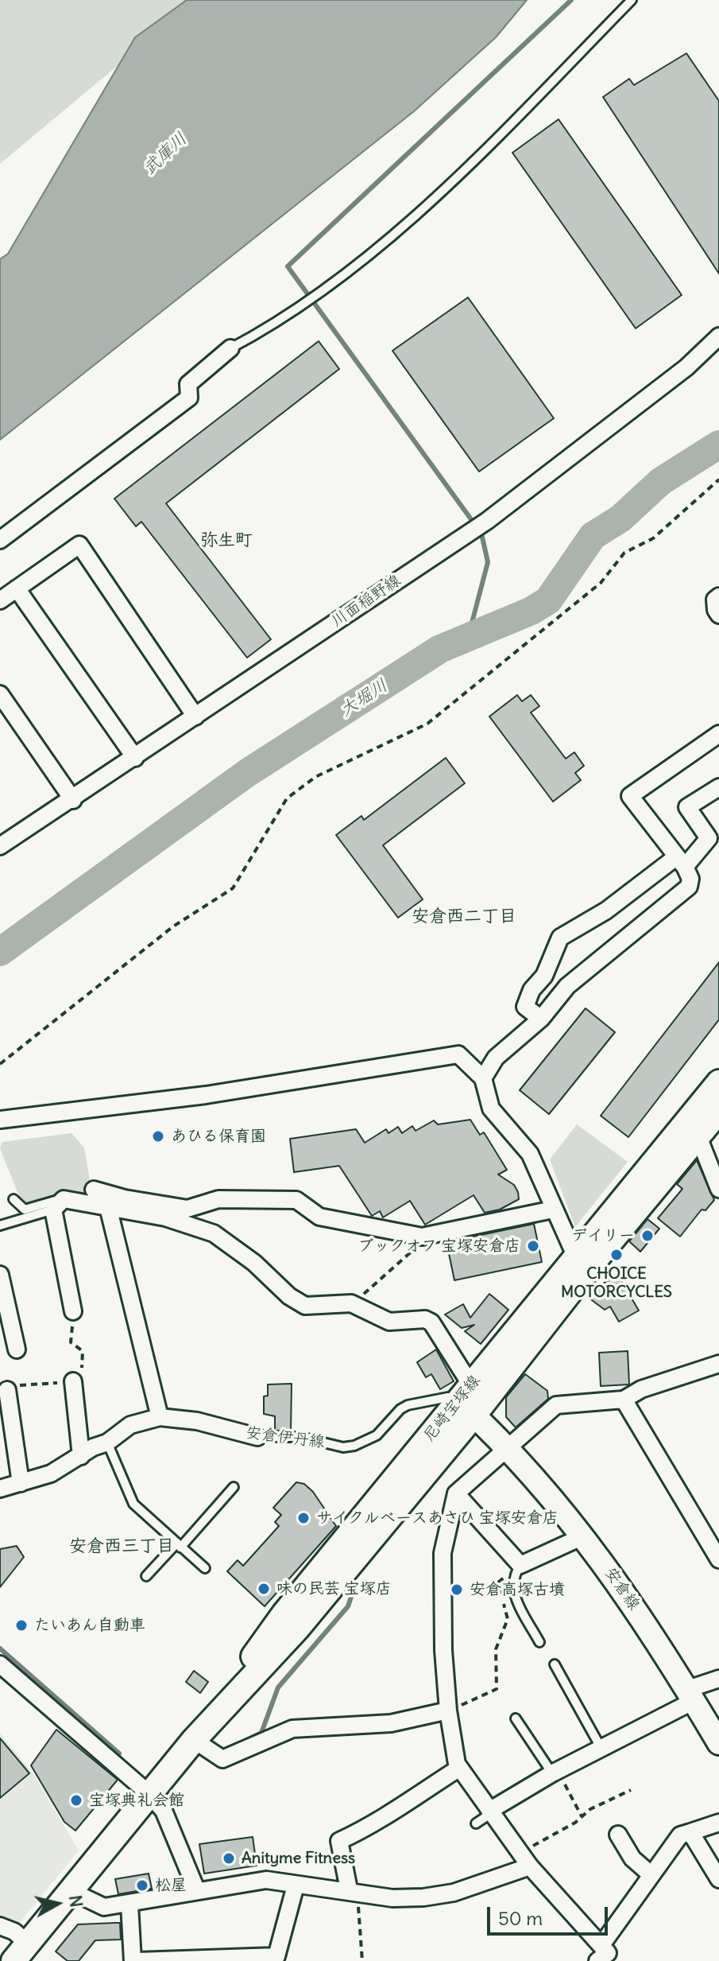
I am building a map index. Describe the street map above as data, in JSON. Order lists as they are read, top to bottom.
{
  "streets": {
    "main road": ["尼崎宝塚線"],
    "street": ["川面稲野線", "安倉伊丹線", "安倉線"]
  },
  "crossings": [
    ["尼崎宝塚線", "安倉伊丹線"]
  ],
  "districts": ["弥生町", "安倉西二丁目", "安倉西三丁目"],
  "water": ["武庫川", "大堀川"],
  "places": [
    "あひる保育園",
    "デイリー",
    "ブックオフ 宝塚安倉店",
    "CHOICE MOTORCYCLES",
    "サイクルベースあさひ 宝塚安倉店",
    "味の民芸 宝塚店",
    "安倉高塚古墳",
    "たいあん自動車",
    "宝塚典礼会館",
    "Anityme Fitness",
    "松屋"
  ],
  "scale_bar": "50 m",
  "north": "right"
}
